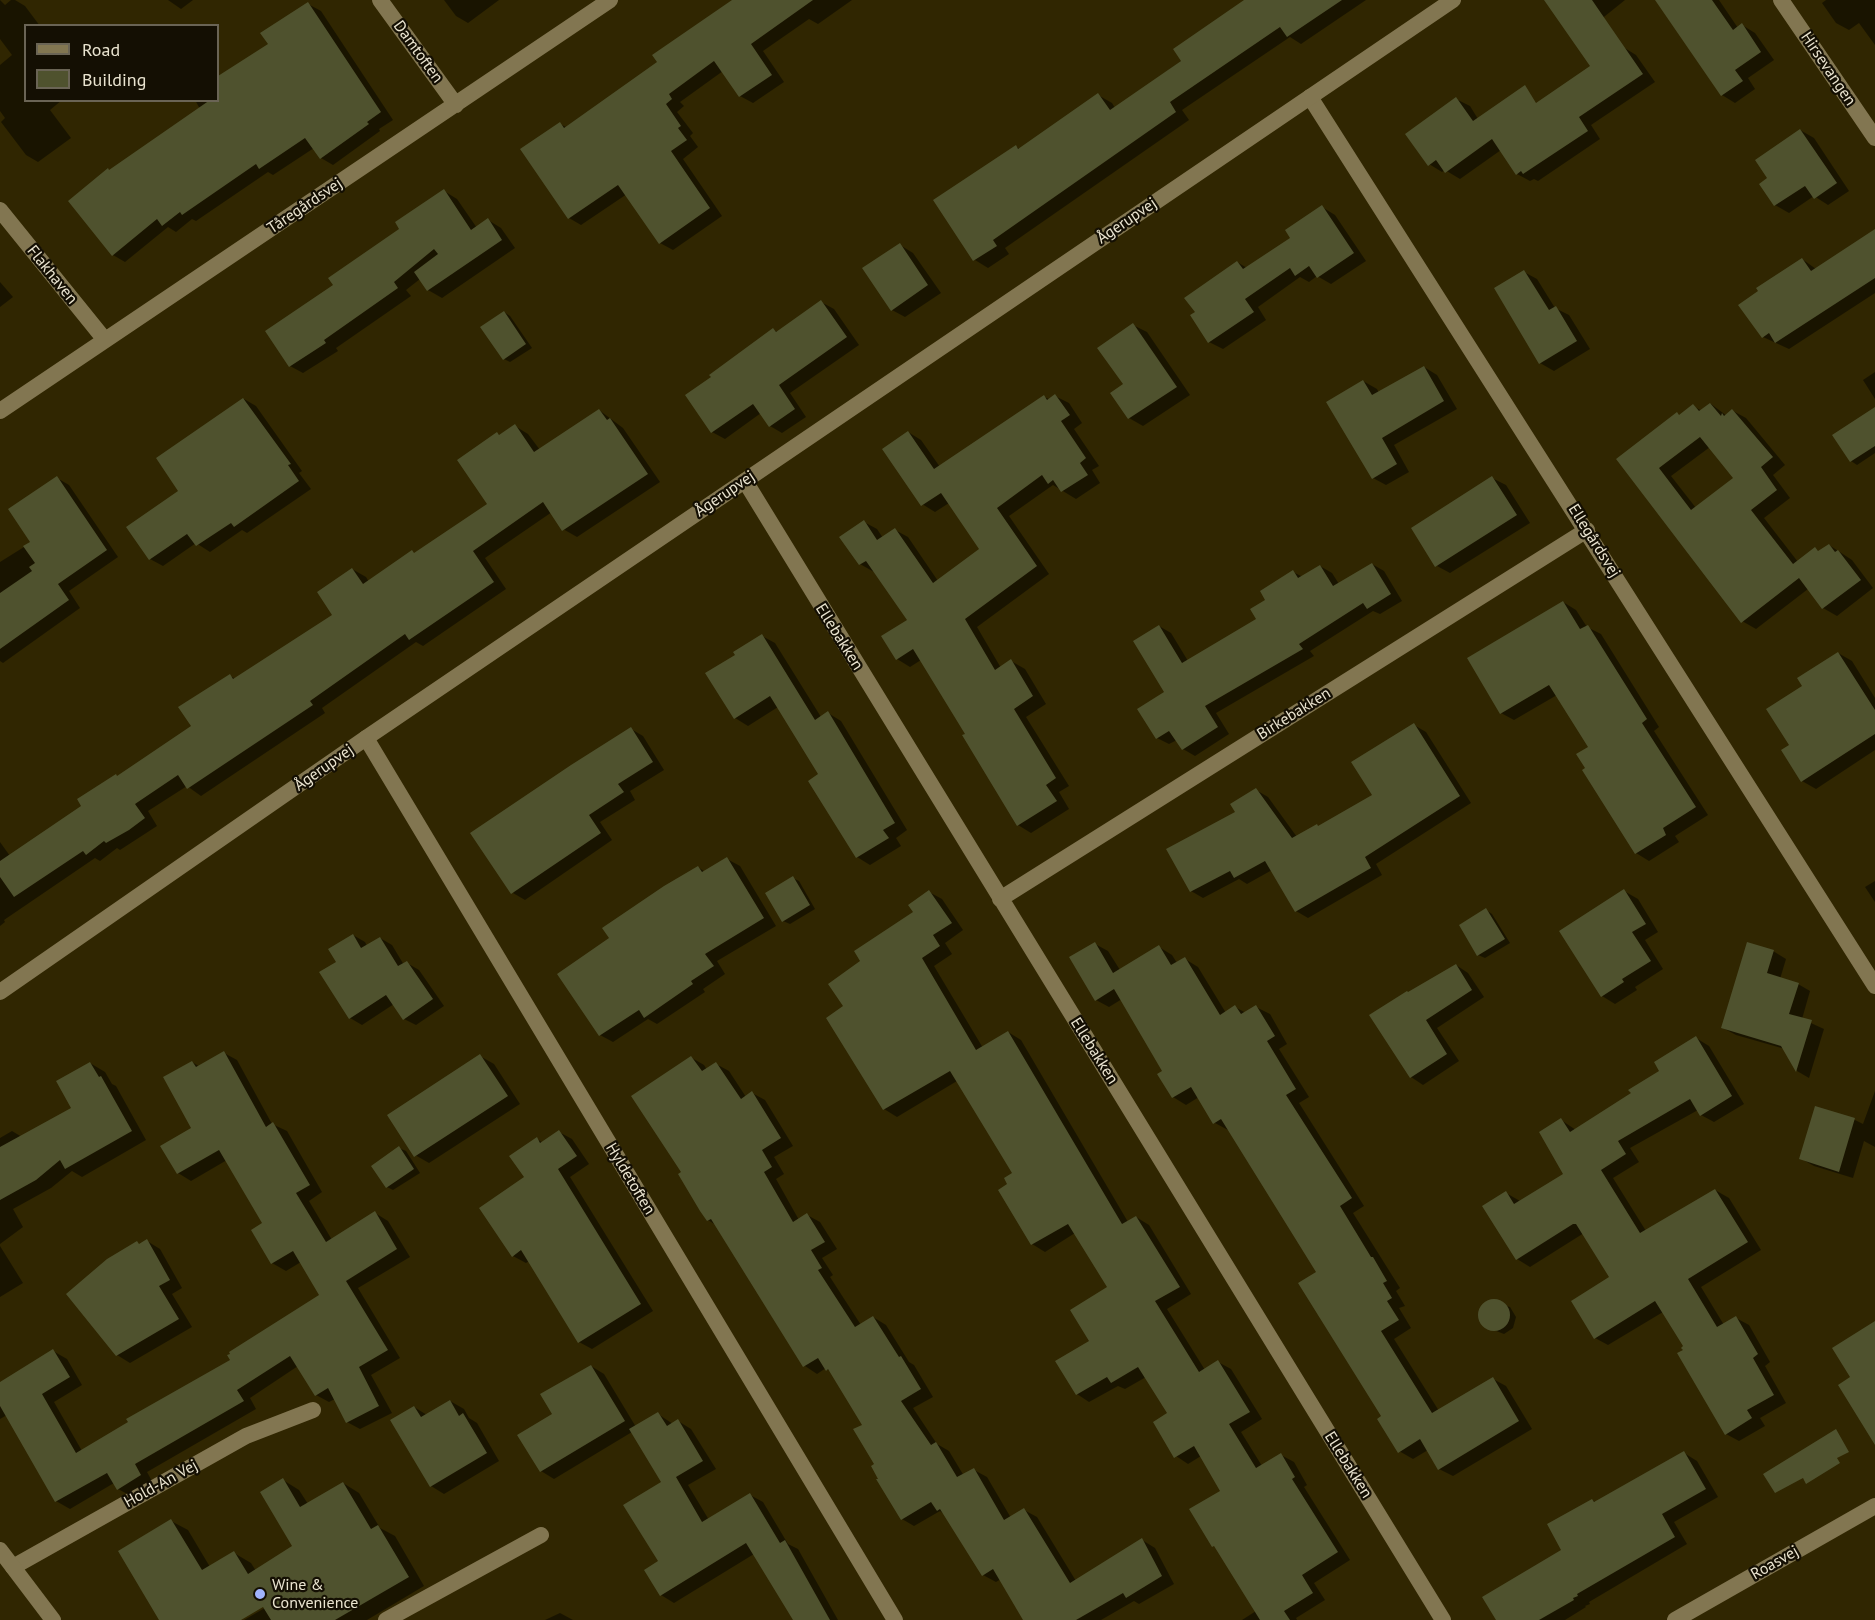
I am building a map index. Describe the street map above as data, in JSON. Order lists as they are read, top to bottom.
{
  "streets": {
    "street": [
      "Damtoften",
      "Hirsevangen",
      "Tåregårdsvej",
      "Ågerupvej",
      "Flakhaven",
      "Ellegårdsvej",
      "Ellebakken",
      "Birkebakken",
      "Hyldetoften",
      "Hold-An Vej",
      "Roasvej"
    ]
  },
  "crossings": [
    ["Damtoften", "Tåregårdsvej"],
    ["Tåregårdsvej", "Flakhaven"],
    ["Ågerupvej", "Ellegårdsvej"],
    ["Ågerupvej", "Ellebakken"],
    ["Ågerupvej", "Hyldetoften"],
    ["Ellegårdsvej", "Birkebakken"],
    ["Ellebakken", "Birkebakken"]
  ],
  "places": ["Wine & Convenience"],
  "legend": ["Road", "Building"]
}
